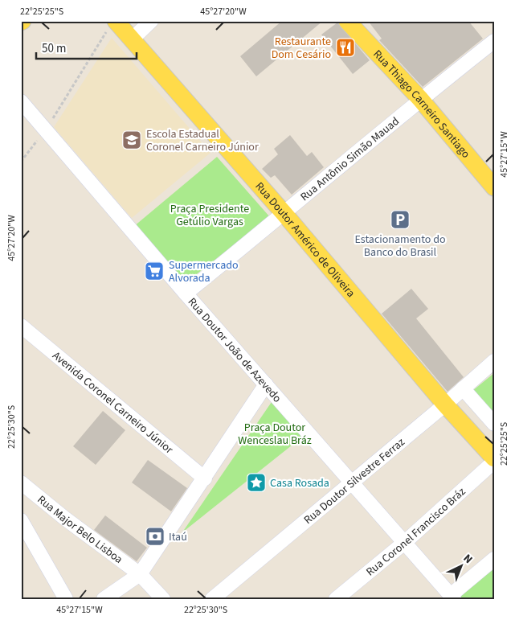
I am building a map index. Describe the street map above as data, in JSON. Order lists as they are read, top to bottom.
{
  "streets": {
    "main road": ["Rua Thiago Carneiro Santiago", "Rua Doutor Américo de Oliveira"],
    "street": [
      "Rua Antônio Simão Mauad",
      "Rua Doutor João de Azevedo",
      "Avenida Coronel Carneiro Júnior",
      "Rua Doutor Silvestre Ferraz",
      "Rua Major Belo Lisboa",
      "Rua Coronel Francisco Bráz"
    ]
  },
  "crossings": [
    ["Rua Thiago Carneiro Santiago", "Rua Antônio Simão Mauad"],
    ["Rua Antônio Simão Mauad", "Rua Doutor Américo de Oliveira"],
    ["Rua Antônio Simão Mauad", "Rua Doutor João de Azevedo"],
    ["Rua Doutor Américo de Oliveira", "Rua Doutor Silvestre Ferraz"],
    ["Rua Doutor João de Azevedo", "Rua Doutor Silvestre Ferraz"],
    ["Rua Doutor João de Azevedo", "Rua Coronel Francisco Bráz"]
  ],
  "parks": ["Praça Presidente Getúlio Vargas", "Praça Doutor Wenceslau Bráz"],
  "places": {
    "restaurant": ["Restaurante Dom Cesário"],
    "school or university": ["Escola Estadual Coronel Carneiro Júnior"],
    "parking": ["Estacionamento do Banco do Brasil"],
    "supermarket": ["Supermercado Alvorada"],
    "place": ["Casa Rosada"],
    "bank": ["Itaú"]
  },
  "scale_bar": "50 m",
  "north": "top right",
  "coordinates": [
    "22°25'25\"S",
    "45°27'20\"W",
    "45°27'15\"W",
    "22°25'30\"S"
  ]
}
